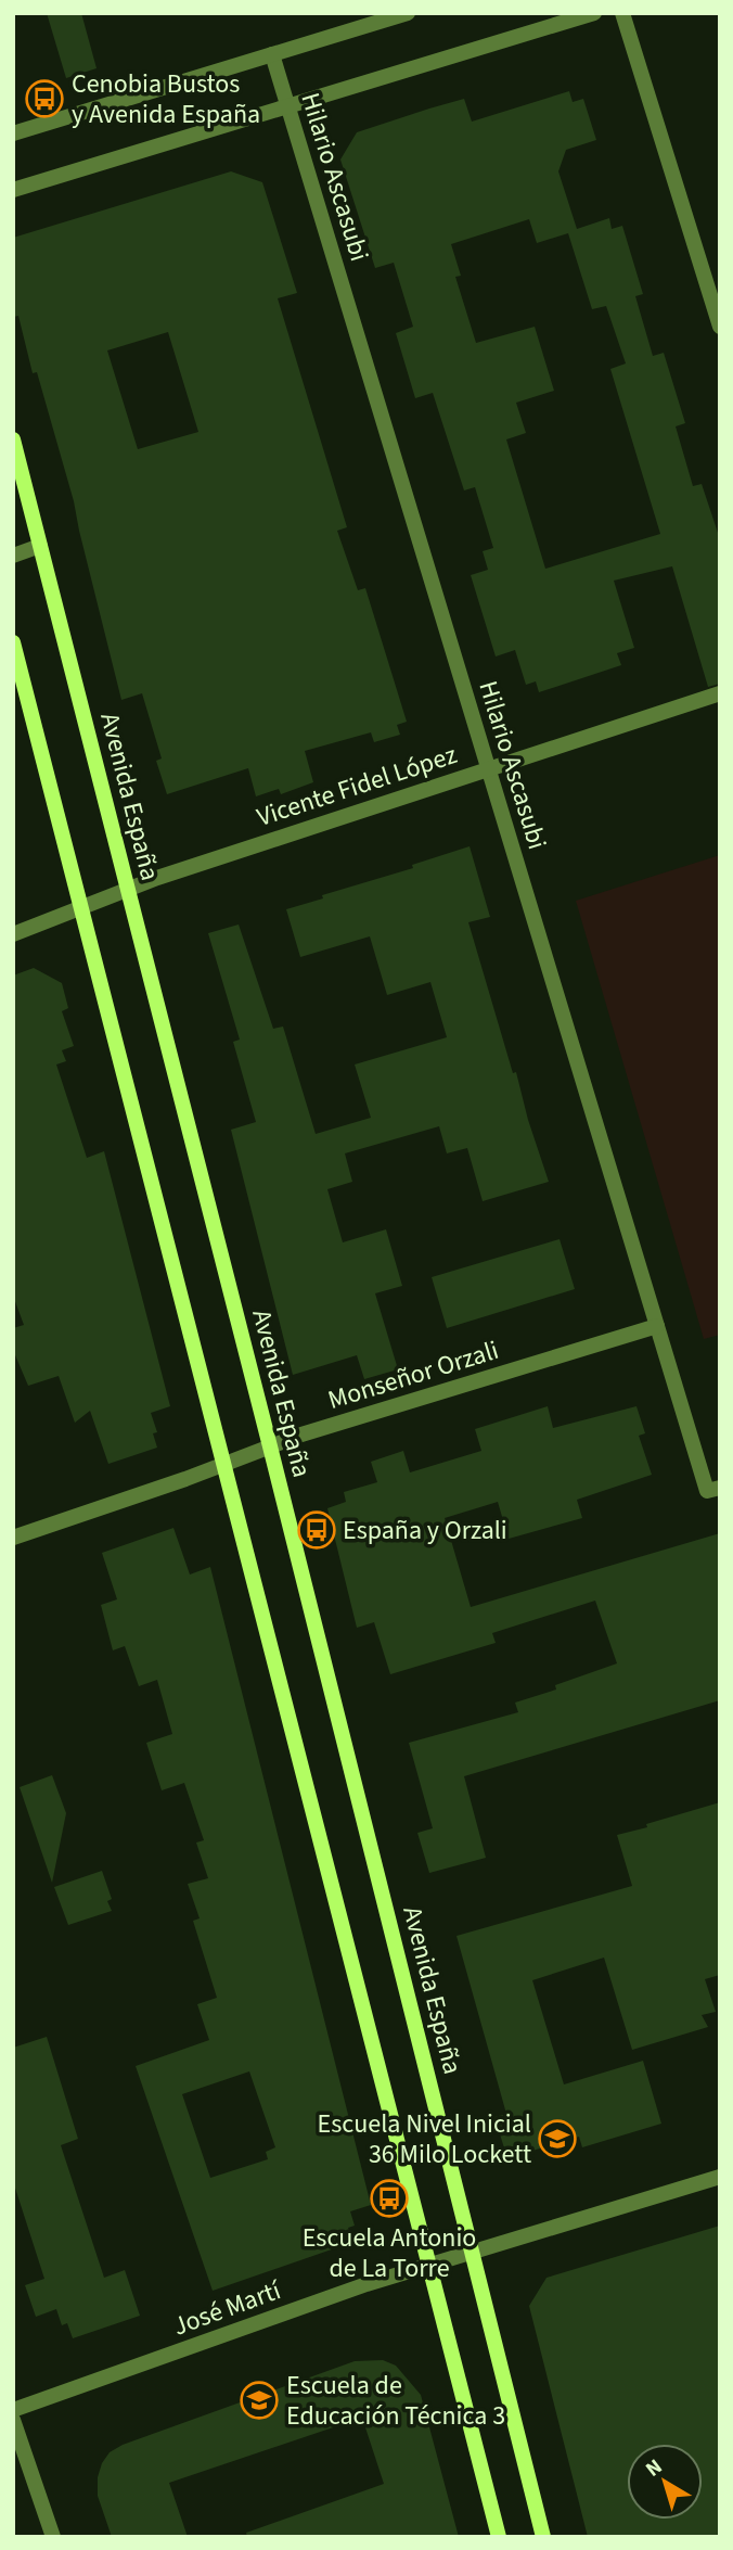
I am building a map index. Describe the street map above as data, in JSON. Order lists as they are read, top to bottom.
{
  "streets": {
    "main road": ["Avenida España"],
    "street": [
      "Hilario Ascasubi",
      "Vicente Fidel López",
      "Monseñor Orzali",
      "José Martí"
    ]
  },
  "crossings": [
    ["Hilario Ascasubi", "Vicente Fidel López"],
    ["Hilario Ascasubi", "Monseñor Orzali"],
    ["Vicente Fidel López", "Avenida España"],
    ["Avenida España", "Monseñor Orzali"],
    ["Avenida España", "José Martí"]
  ],
  "places": {
    "bus stop": ["Cenobia Bustos y Avenida España", "España y Orzali", "Escuela Antonio de La Torre"],
    "school or university": ["Escuela Nivel Inicial 36 Milo Lockett", "Escuela de Educación Técnica 3"]
  },
  "north": "top left"
}
